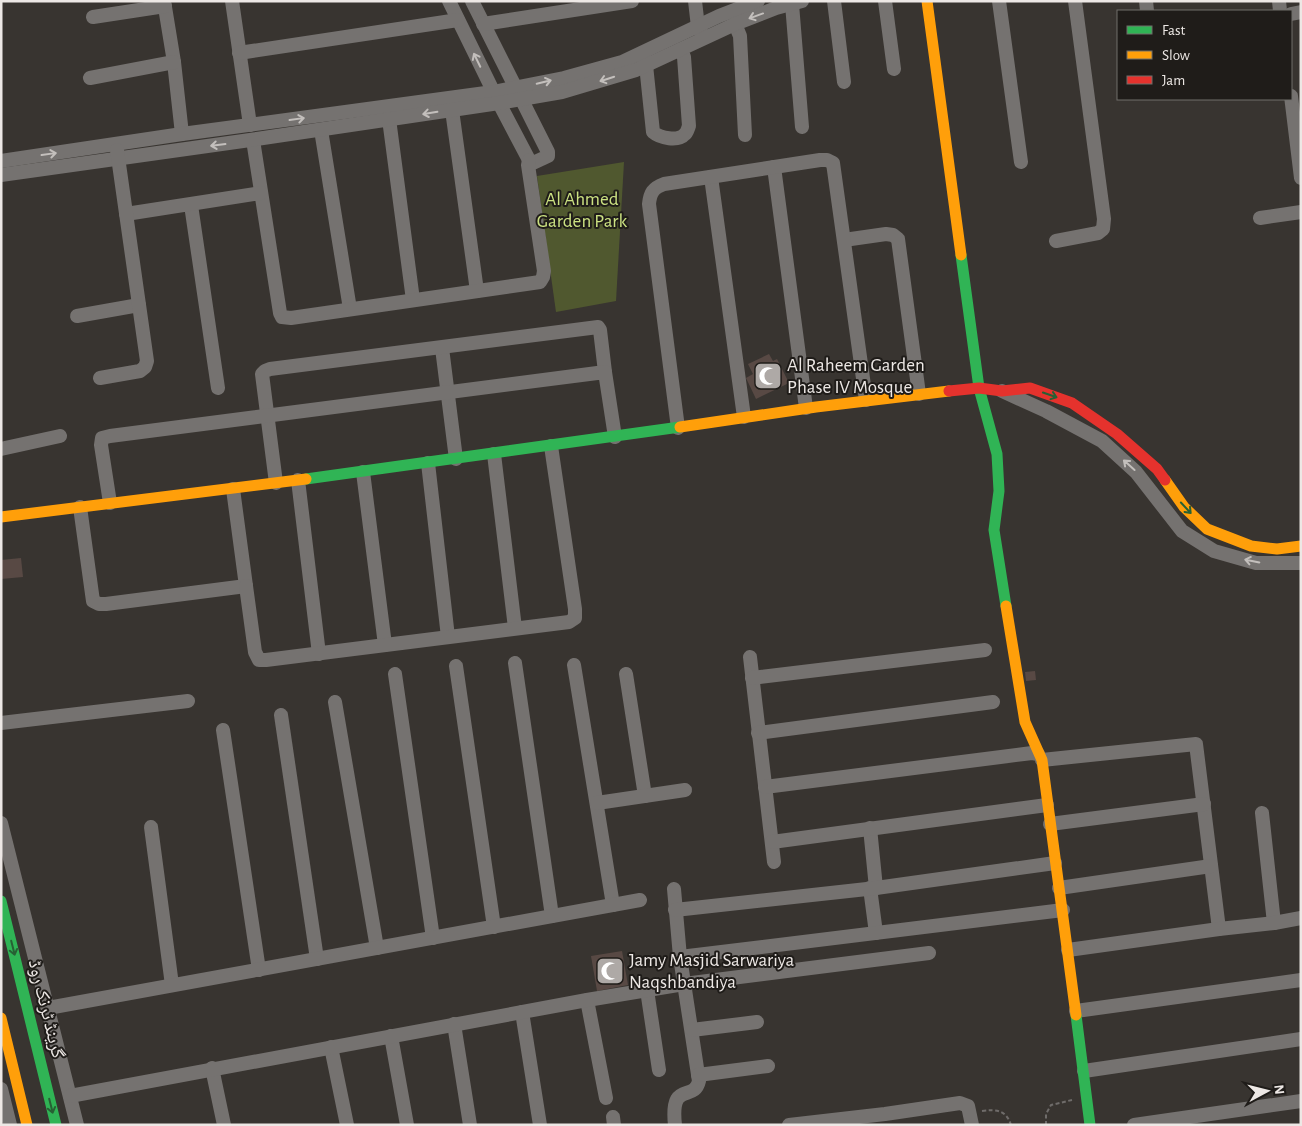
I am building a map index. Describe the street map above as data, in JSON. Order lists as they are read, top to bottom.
{
  "streets": {
    "main road": ["گرینڈ ٹرنک روڈ"]
  },
  "parks": ["Al Ahmed Garden Park"],
  "places": {
    "mosque": ["Al Raheem Garden Phase IV Mosque", "Jamy Masjid Sarwariya Naqshbandiya"]
  },
  "legend": ["Fast", "Slow", "Jam"],
  "north": "right"
}
